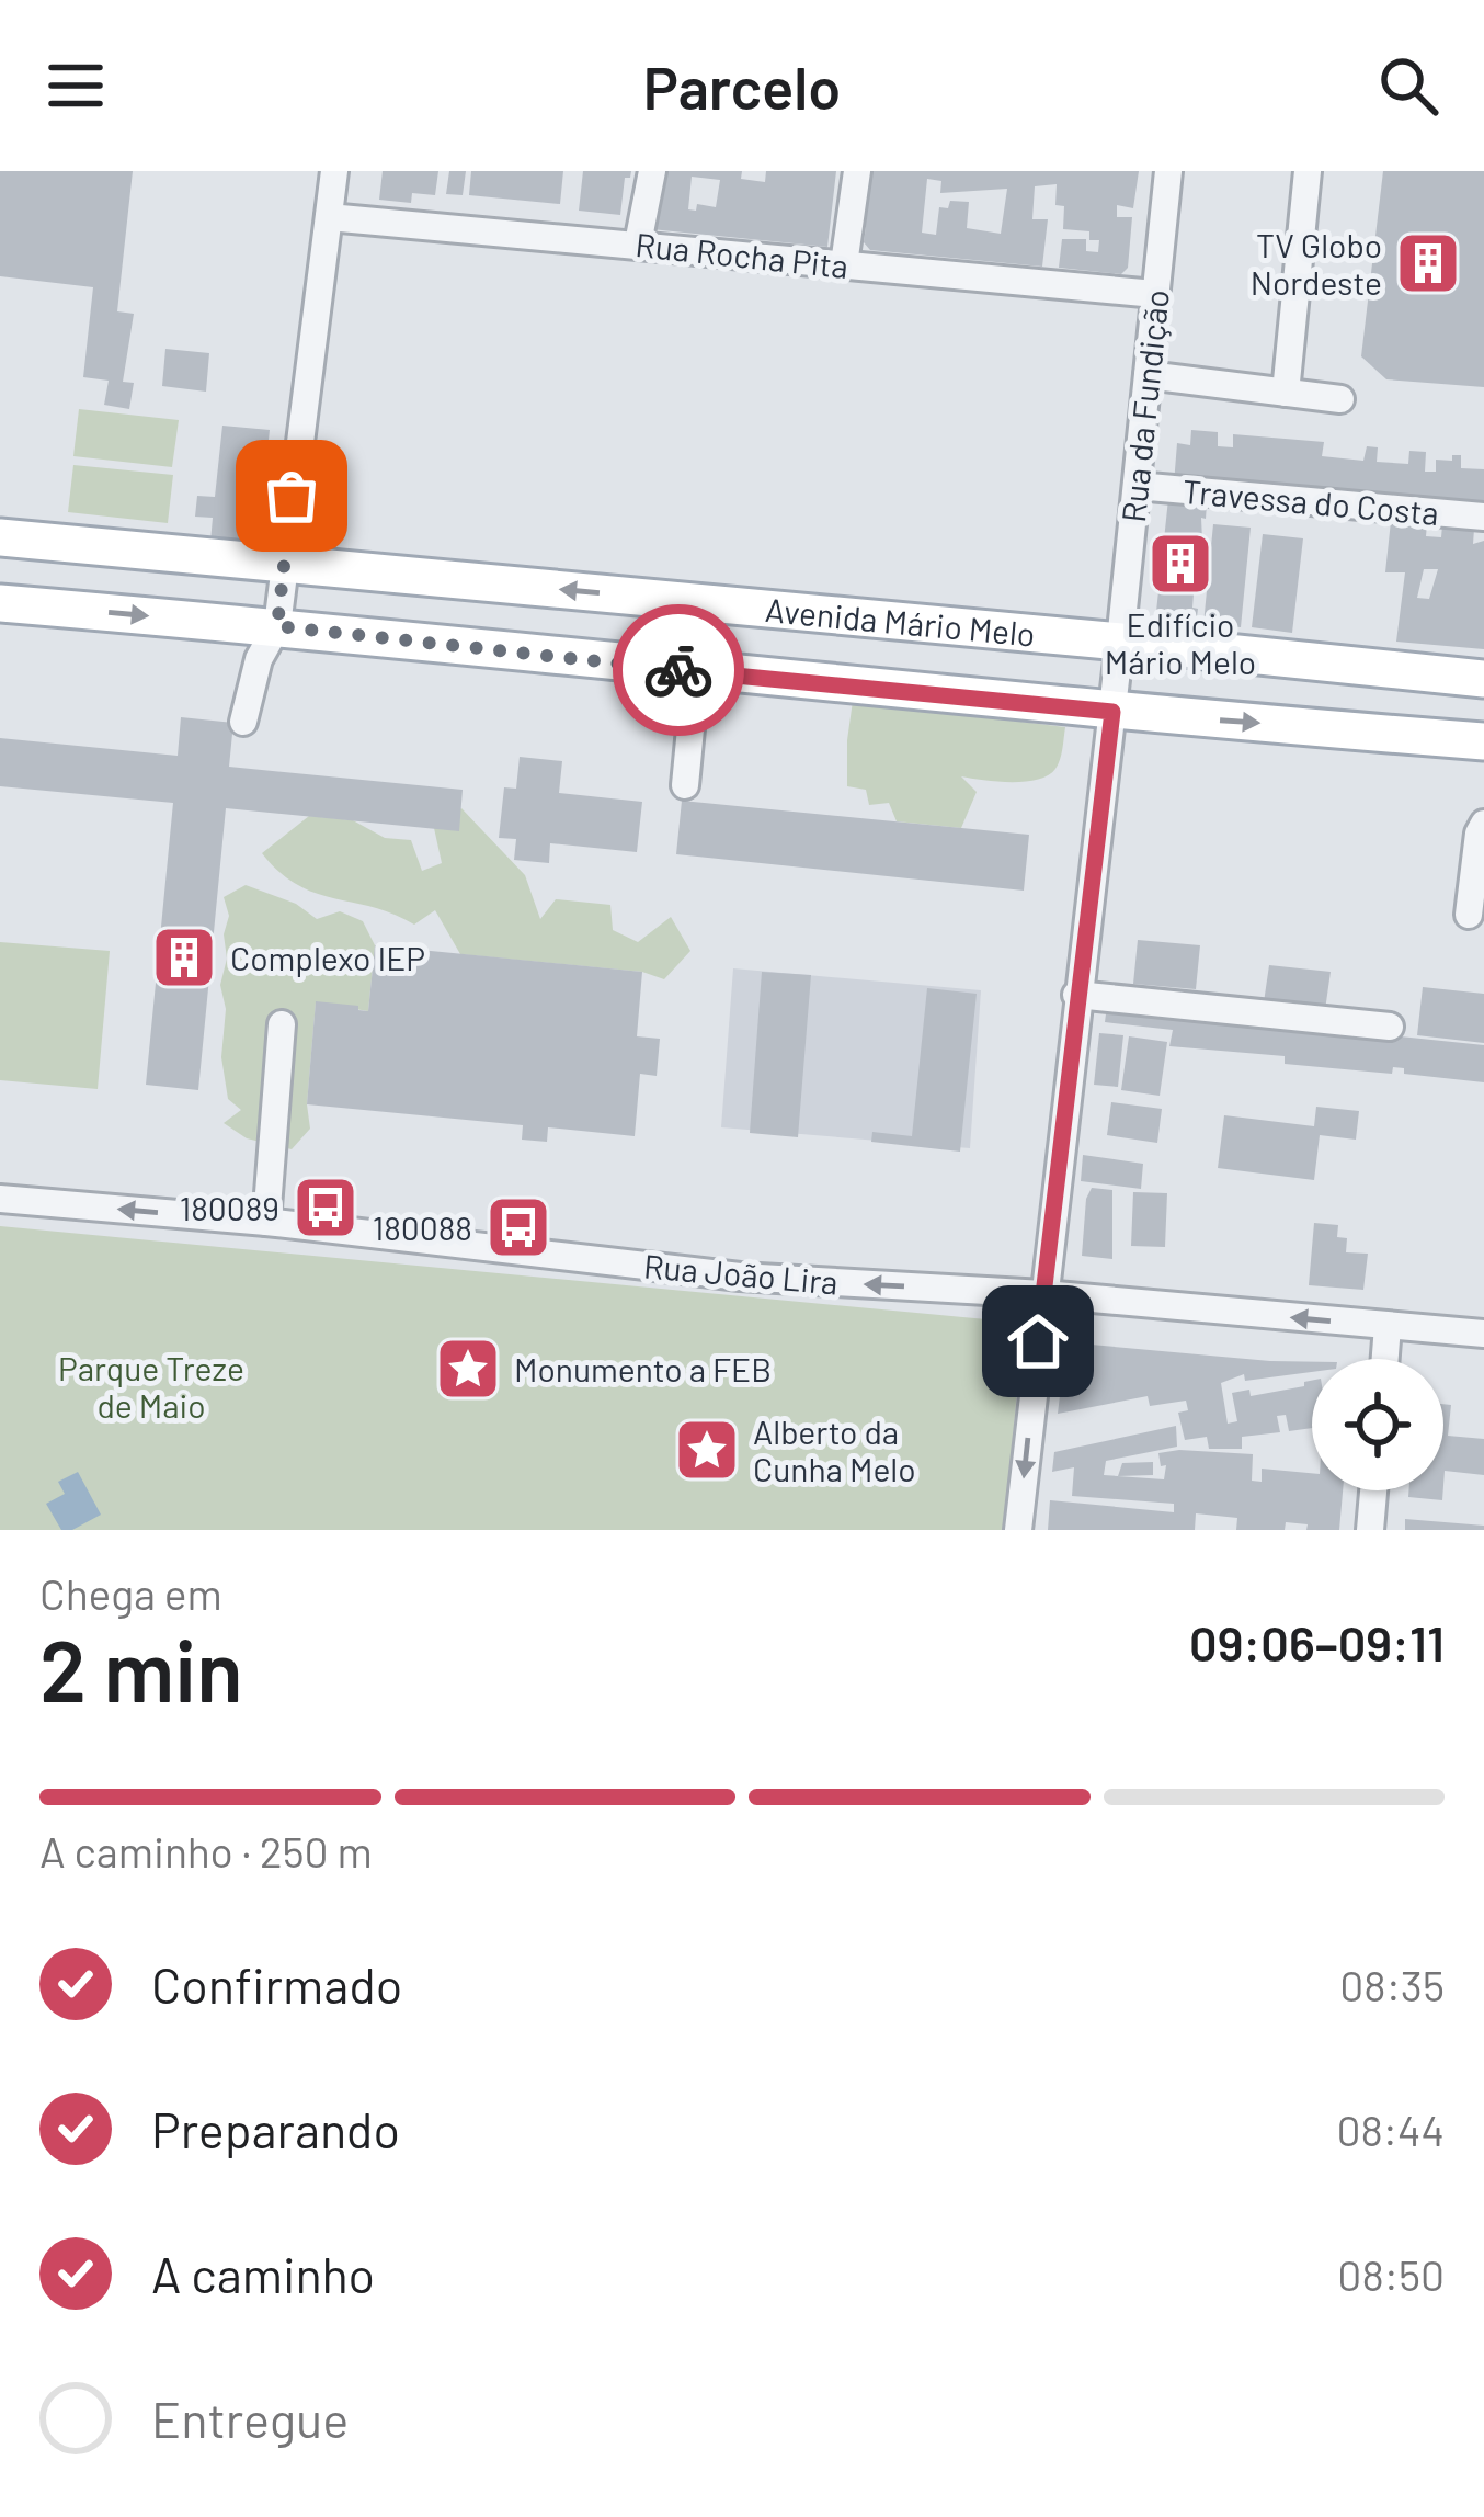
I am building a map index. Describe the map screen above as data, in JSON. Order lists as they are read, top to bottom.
{
  "streets": {
    "main road": ["Avenida Mário Melo"],
    "street": [
      "Rua Rocha Pita",
      "Rua da Fundição",
      "Travessa do Costa",
      "Rua João Lira"
    ]
  },
  "crossings": [
    ["Rua Rocha Pita", "Rua da Fundição"],
    ["Rua da Fundição", "Travessa do Costa"],
    ["Rua da Fundição", "Avenida Mário Melo"],
    ["Rua da Fundição", "Rua João Lira"]
  ],
  "one_way": ["Rua João Lira"],
  "parks": ["Parque Treze de Maio"],
  "places": {
    "building": ["TV Globo Nordeste", "Edifício Mário Melo", "Complexo IEP"],
    "bus stop": ["180089", "180088"],
    "place": ["Monumento a FEB", "Alberto da Cunha Melo"]
  },
  "page": {
    "header": "Parcelo",
    "heading": ["2 min", "Chega em", "09:06–09:11"],
    "bar": "A caminho · 250 m",
    "list": [
      ["Confirmado", "08:35"],
      ["Preparando", "08:44"],
      ["A caminho", "08:50"],
      "Entregue"
    ]
  }
}
